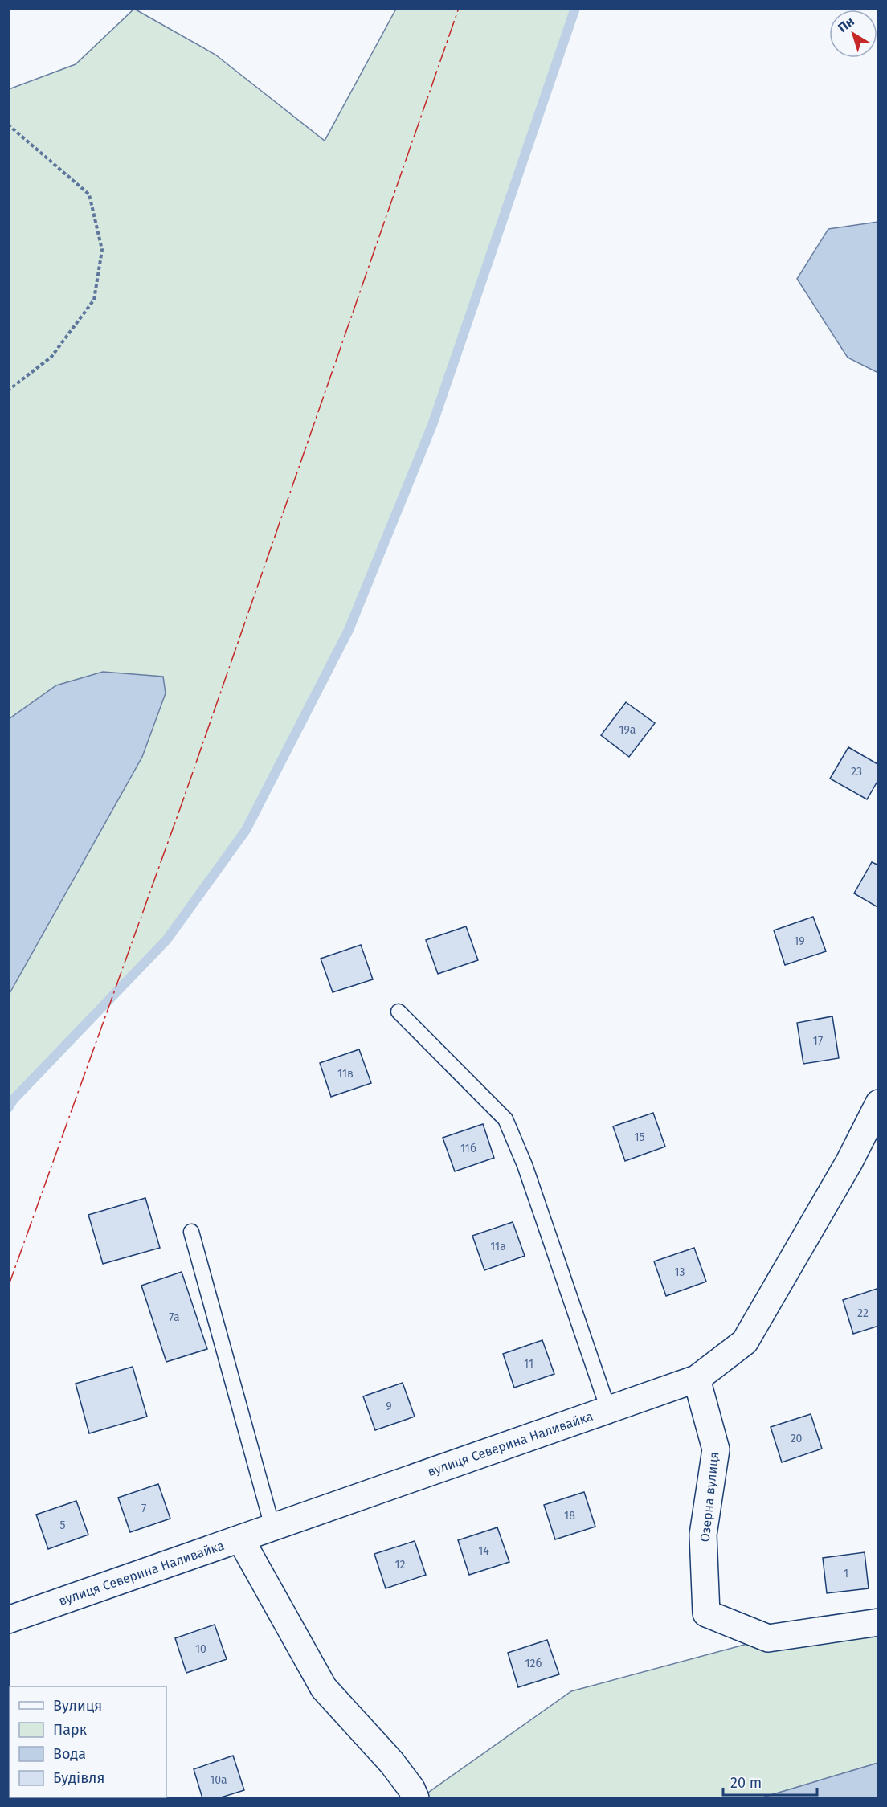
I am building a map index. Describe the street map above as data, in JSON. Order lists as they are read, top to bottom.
{
  "streets": {
    "street": ["вулиця Северина Наливайка", "Озерна вулиця"]
  },
  "crossings": [
    ["вулиця Северина Наливайка", "Озерна вулиця"]
  ],
  "house_numbers": [
    "19а",
    "23",
    "19",
    "17",
    "11в",
    "15",
    "11б",
    "11а",
    "13",
    "22",
    "7а",
    "11",
    "9",
    "20",
    "7",
    "18",
    "5",
    "14",
    "12",
    "1",
    "10",
    "12б",
    "10а"
  ],
  "legend": [
    "Вулиця",
    "Парк",
    "Вода",
    "Будівля"
  ],
  "scale_bar": "20 m",
  "north": "top left"
}
